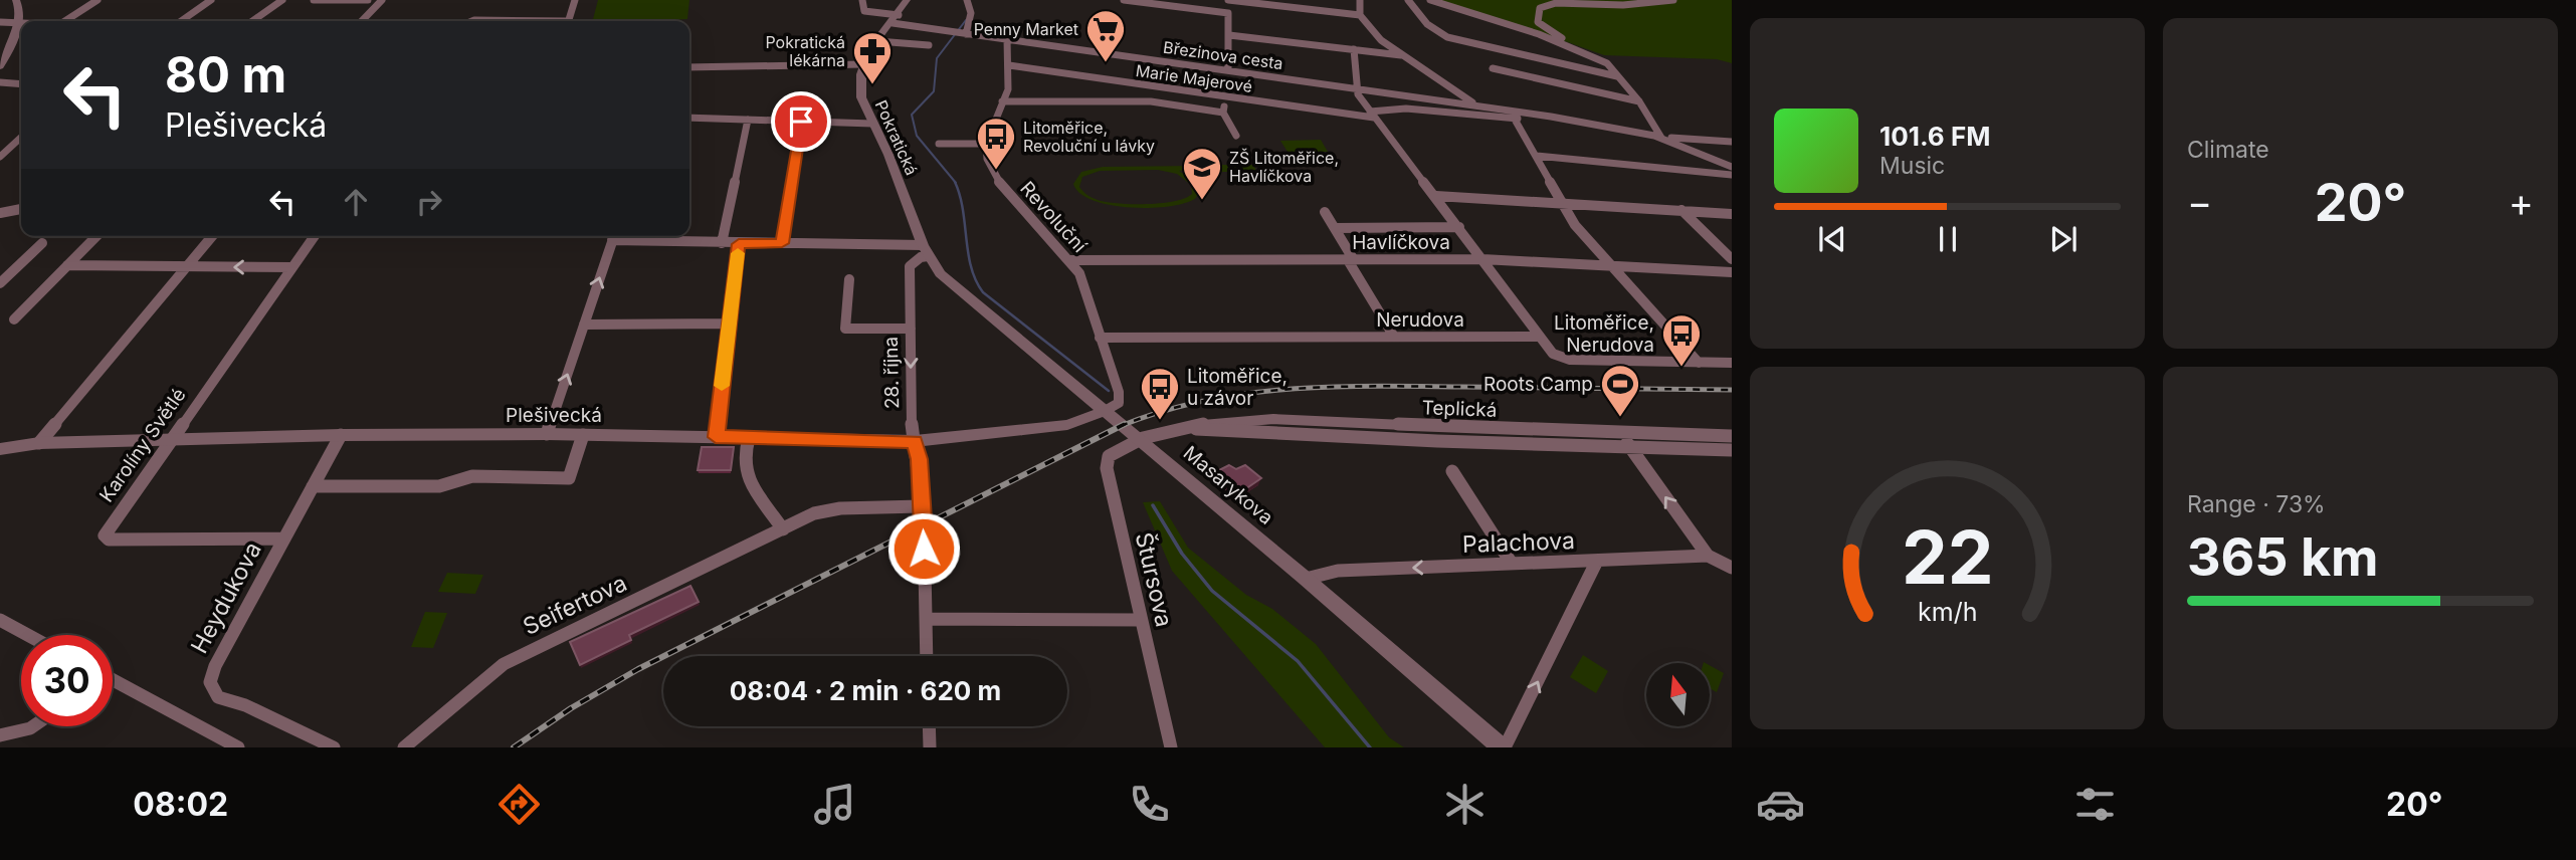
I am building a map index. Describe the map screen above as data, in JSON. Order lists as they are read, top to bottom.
{
  "streets": {
    "street": [
      "Březinova cesta",
      "Marie Majerové",
      "Pokratická",
      "Revoluční",
      "Havlíčkova",
      "Nerudova",
      "28. října",
      "Teplická",
      "Plešivecká",
      "Karolíny Světlé",
      "Masarykova",
      "Palachova",
      "Štursova",
      "Heydukova",
      "Seifertova"
    ]
  },
  "crossings": [
    ["Březinova cesta", "Marie Majerové"],
    ["Březinova cesta", "Pokratická"],
    ["Pokratická", "28. října"],
    ["Pokratická", "Masarykova"],
    ["Revoluční", "Havlíčkova"],
    ["Revoluční", "Nerudova"],
    ["Revoluční", "Plešivecká"],
    ["Revoluční", "Masarykova"],
    ["28. října", "Plešivecká"],
    ["28. října", "Masarykova"],
    ["28. října", "Seifertova"],
    ["Teplická", "Masarykova"],
    ["Teplická", "Štursova"],
    ["Plešivecká", "Karolíny Světlé"],
    ["Plešivecká", "Masarykova"],
    ["Plešivecká", "Heydukova"],
    ["Karolíny Světlé", "Heydukova"],
    ["Masarykova", "Palachova"],
    ["Masarykova", "Štursova"]
  ],
  "one_way": ["Palachova"],
  "places": {
    "supermarket": ["Penny Market"],
    "pharmacy": ["Pokratická lékárna"],
    "bus stop": ["Litoměřice, Revoluční u lávky", "Litoměřice, Nerudova", "Litoměřice, u závor"],
    "school or university": ["ZŠ Litoměřice, Havlíčkova"],
    "sports": ["Roots Camp"]
  },
  "north": "top",
  "page": {
    "tile": [
      "Climate",
      ["Range · 73%", "365 km"]
    ],
    "turn": ["80 m", "Plešivecká"],
    "song": ["101.6 FM", "Music"],
    "heat": ["−", "20°", "+"],
    "limit": "30",
    "trip": "08:04 · 2 min · 620 m",
    "tabs": ["08:02", "20°"],
    "gauge": ["22", "km/h"]
  }
}
